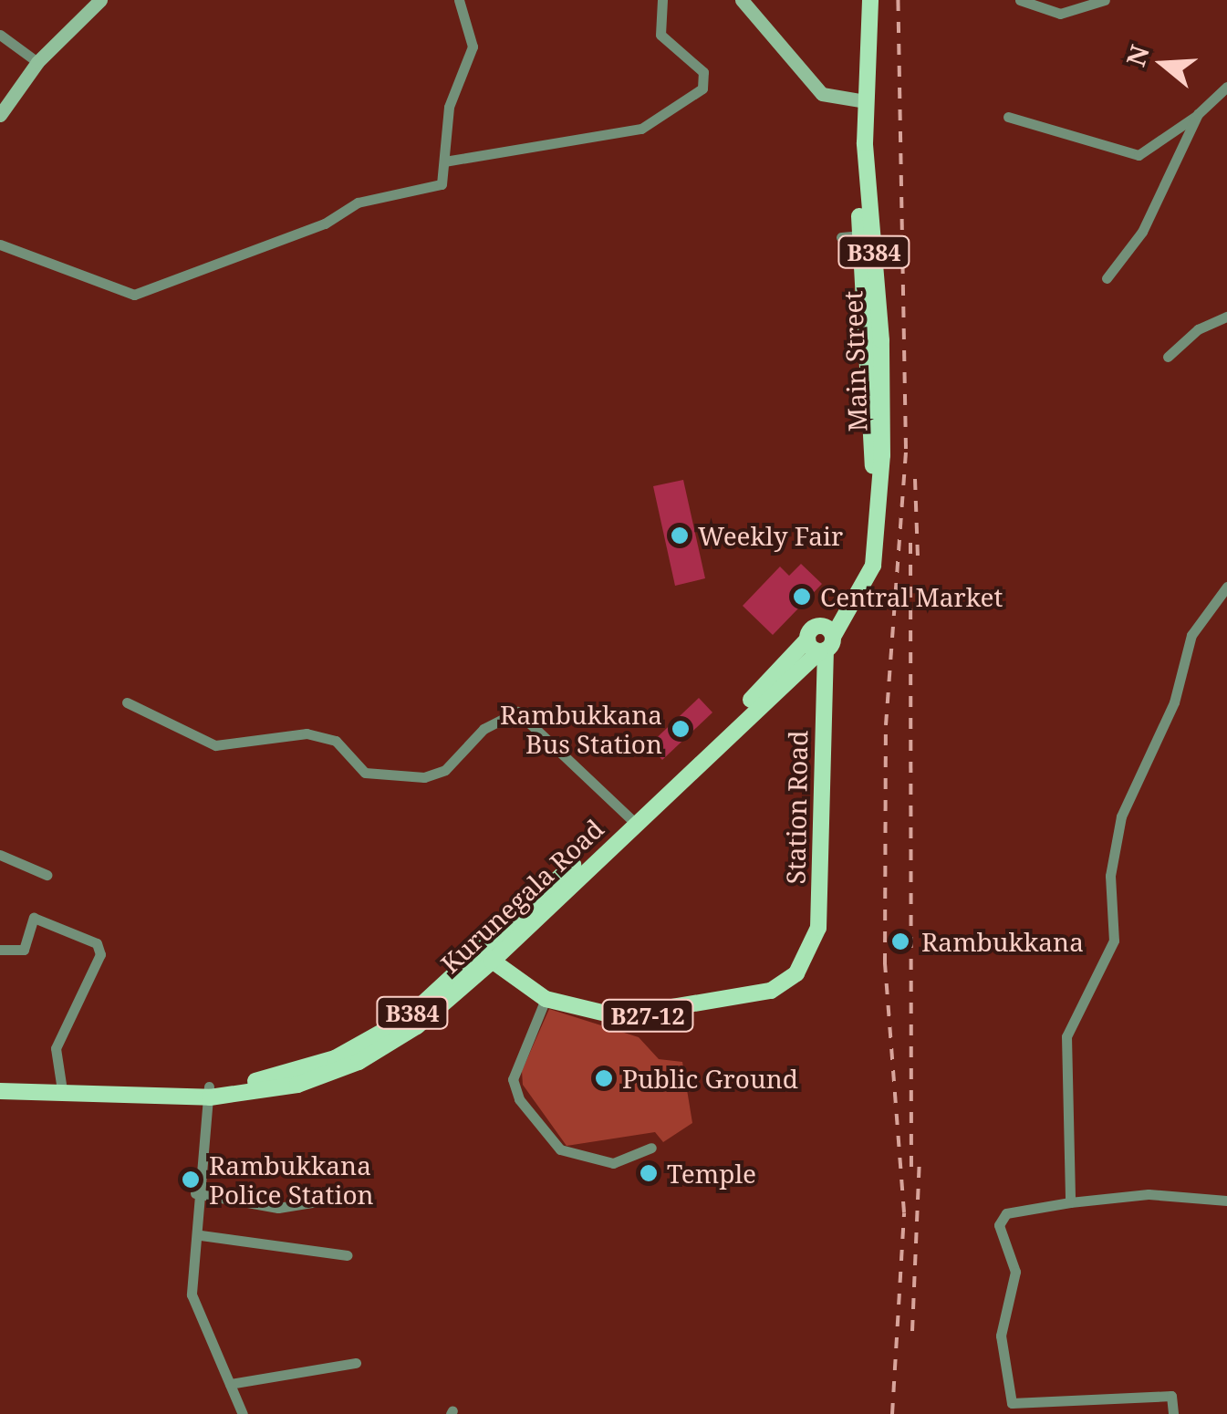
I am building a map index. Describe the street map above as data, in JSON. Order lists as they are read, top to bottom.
{
  "streets": {
    "main road": [
      "B384",
      "Main Street",
      "Station Road",
      "Kurunegala Road",
      "B27-12"
    ]
  },
  "crossings": [
    ["Main Street", "Station Road"],
    ["Main Street", "Kurunegala Road"],
    ["Station Road", "B27-12"],
    ["Kurunegala Road", "B27-12"]
  ],
  "places": [
    "Weekly Fair",
    "Central Market",
    "Rambukkana Bus Station",
    "Rambukkana",
    "Public Ground",
    "Temple",
    "Rambukkana Police Station"
  ],
  "north": "left"
}
